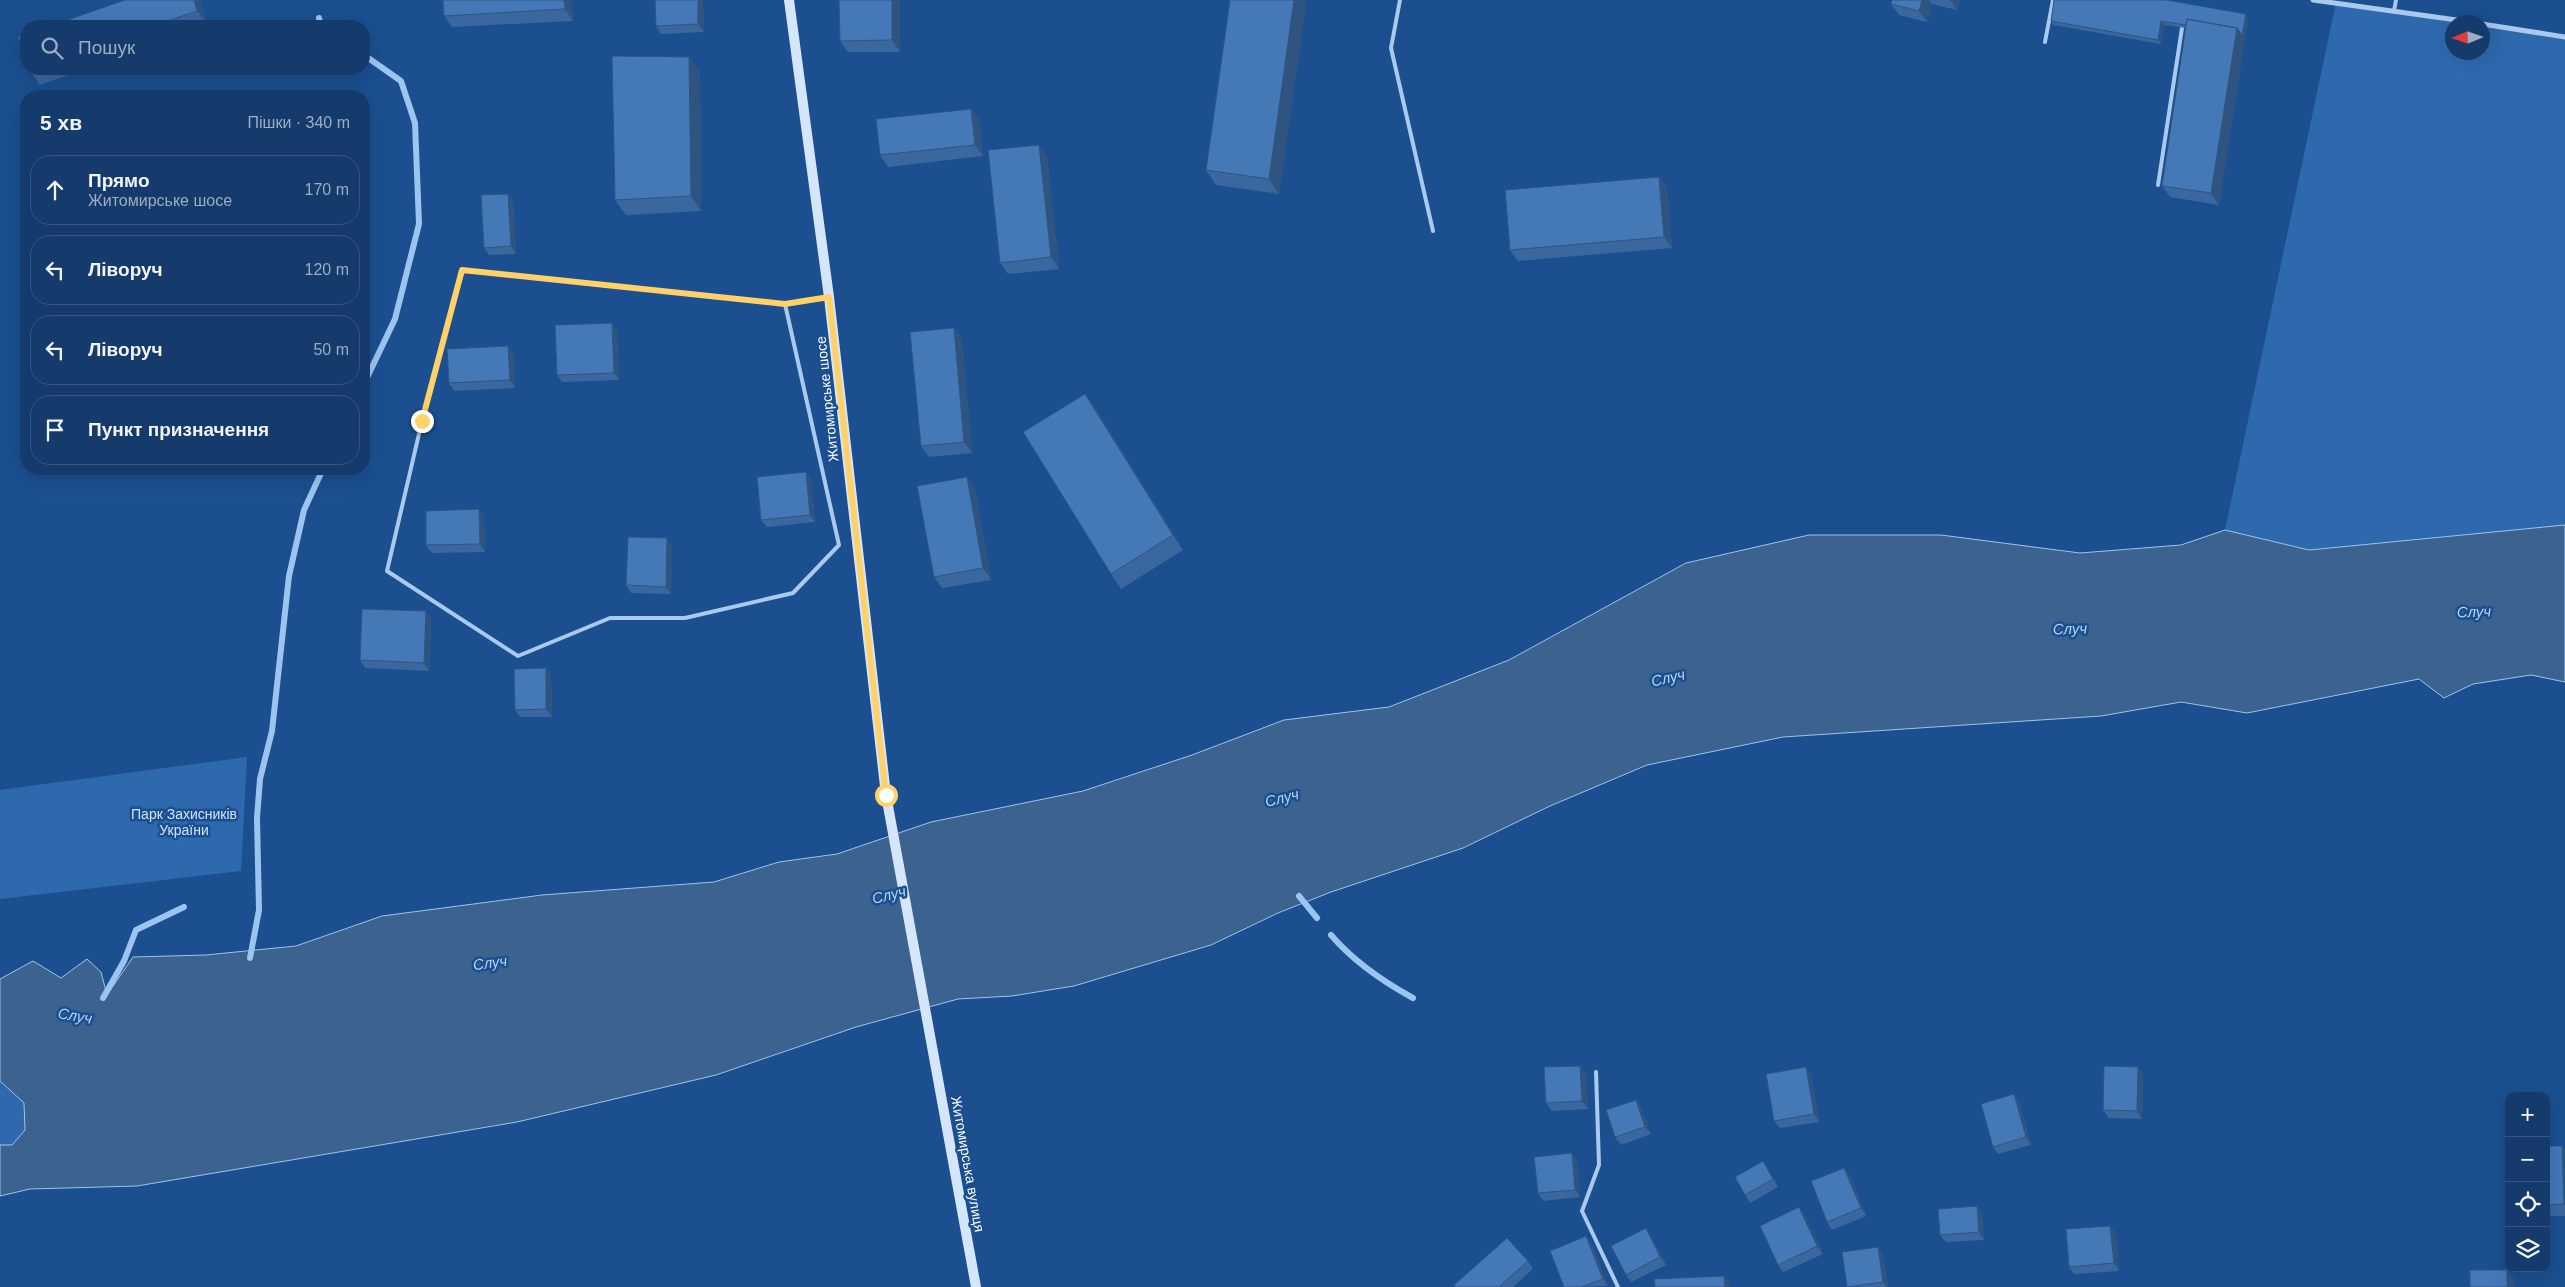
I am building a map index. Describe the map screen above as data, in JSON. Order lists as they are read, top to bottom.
{
  "streets": {
    "main road": ["Житомирське шосе", "Житомирська вулиця"]
  },
  "crossings": [
    ["Житомирське шосе", "Житомирська вулиця"]
  ],
  "water": ["Случ"],
  "parks": ["Парк Захисників України"],
  "north": "left",
  "page": {
    "search": "Пошук",
    "heading": ["5 хв", "Пішки · 340 m"],
    "list": [
      ["Прямо", "Житомирське шосе", "170 m"],
      ["Ліворуч", "120 m"],
      ["Ліворуч", "50 m"],
      "Пункт призначення"
    ],
    "map_buttons": ["+", "−"]
  }
}
